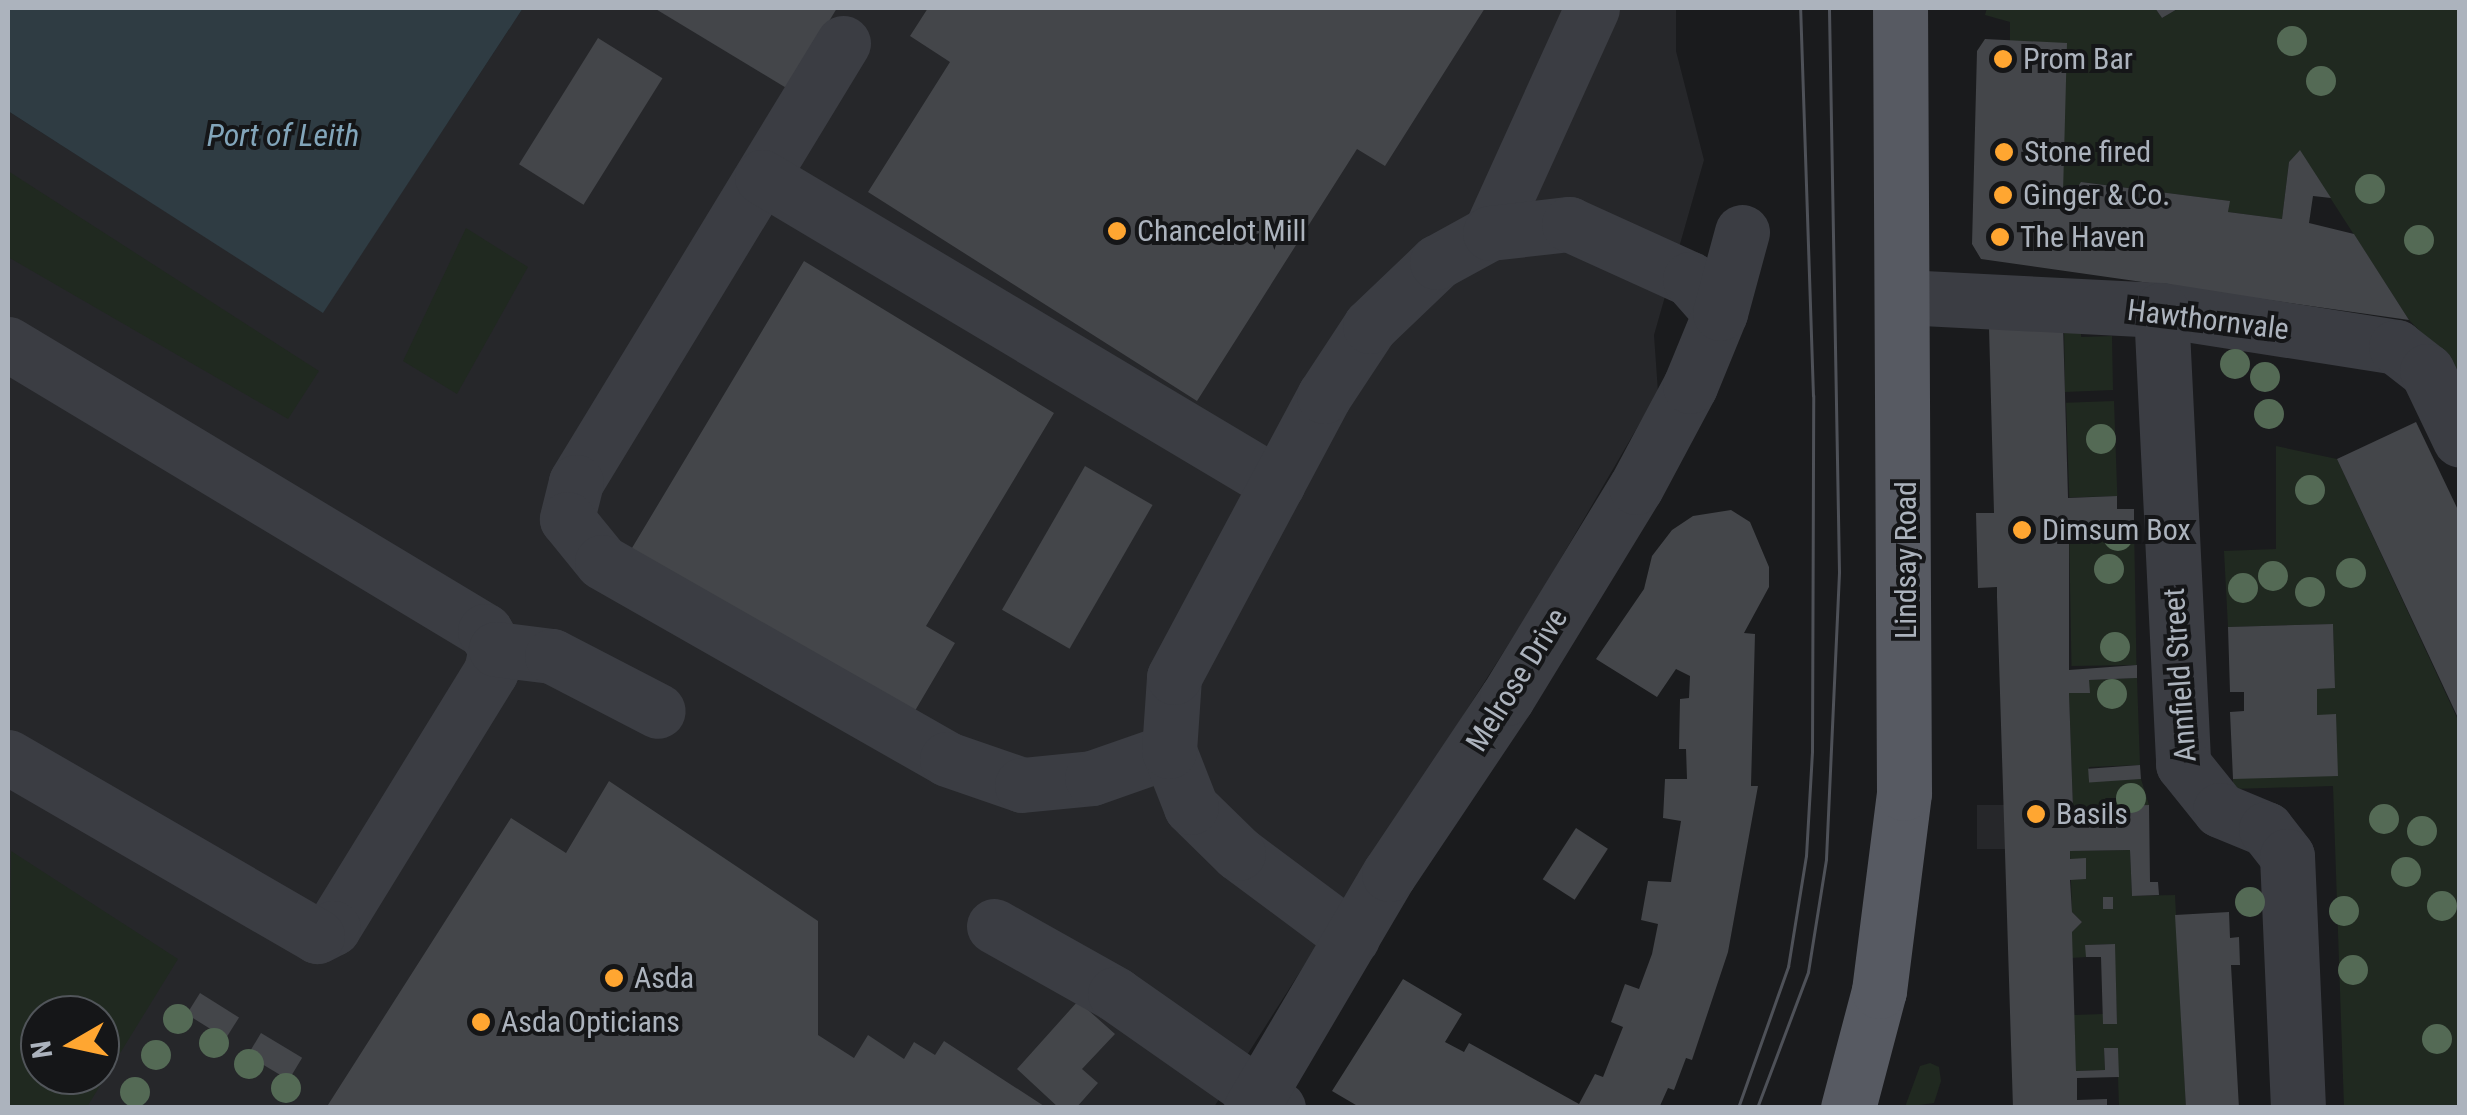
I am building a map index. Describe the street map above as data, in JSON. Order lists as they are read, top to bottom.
{
  "streets": {
    "main road": ["Lindsay Road"],
    "street": ["Hawthornvale", "Annfield Street", "Melrose Drive"]
  },
  "crossings": [
    ["Hawthornvale", "Lindsay Road"],
    ["Hawthornvale", "Annfield Street"]
  ],
  "water": ["Port of Leith"],
  "places": [
    "Prom Bar",
    "Stone fired",
    "Ginger & Co.",
    "Chancelot Mill",
    "The Haven",
    "Dimsum Box",
    "Basils",
    "Asda",
    "Asda Opticians"
  ],
  "north": "left"
}
